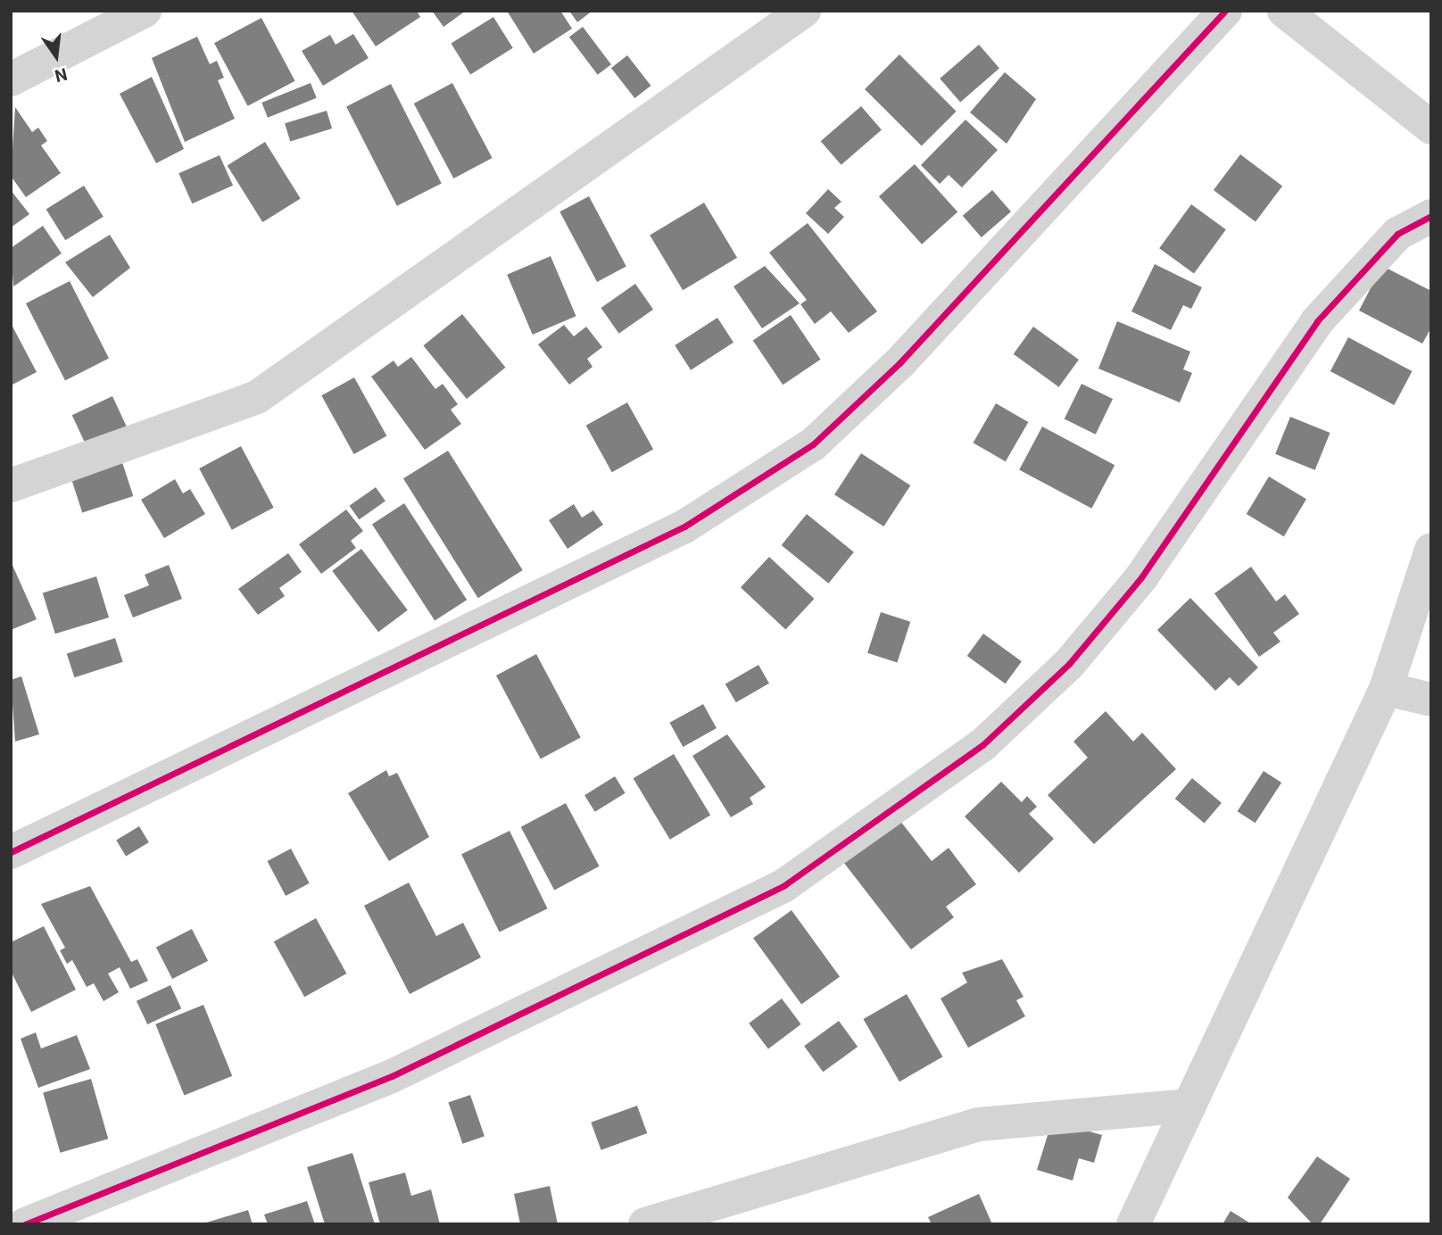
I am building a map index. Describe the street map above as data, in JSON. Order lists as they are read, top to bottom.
{
  "north": "bottom"
}
